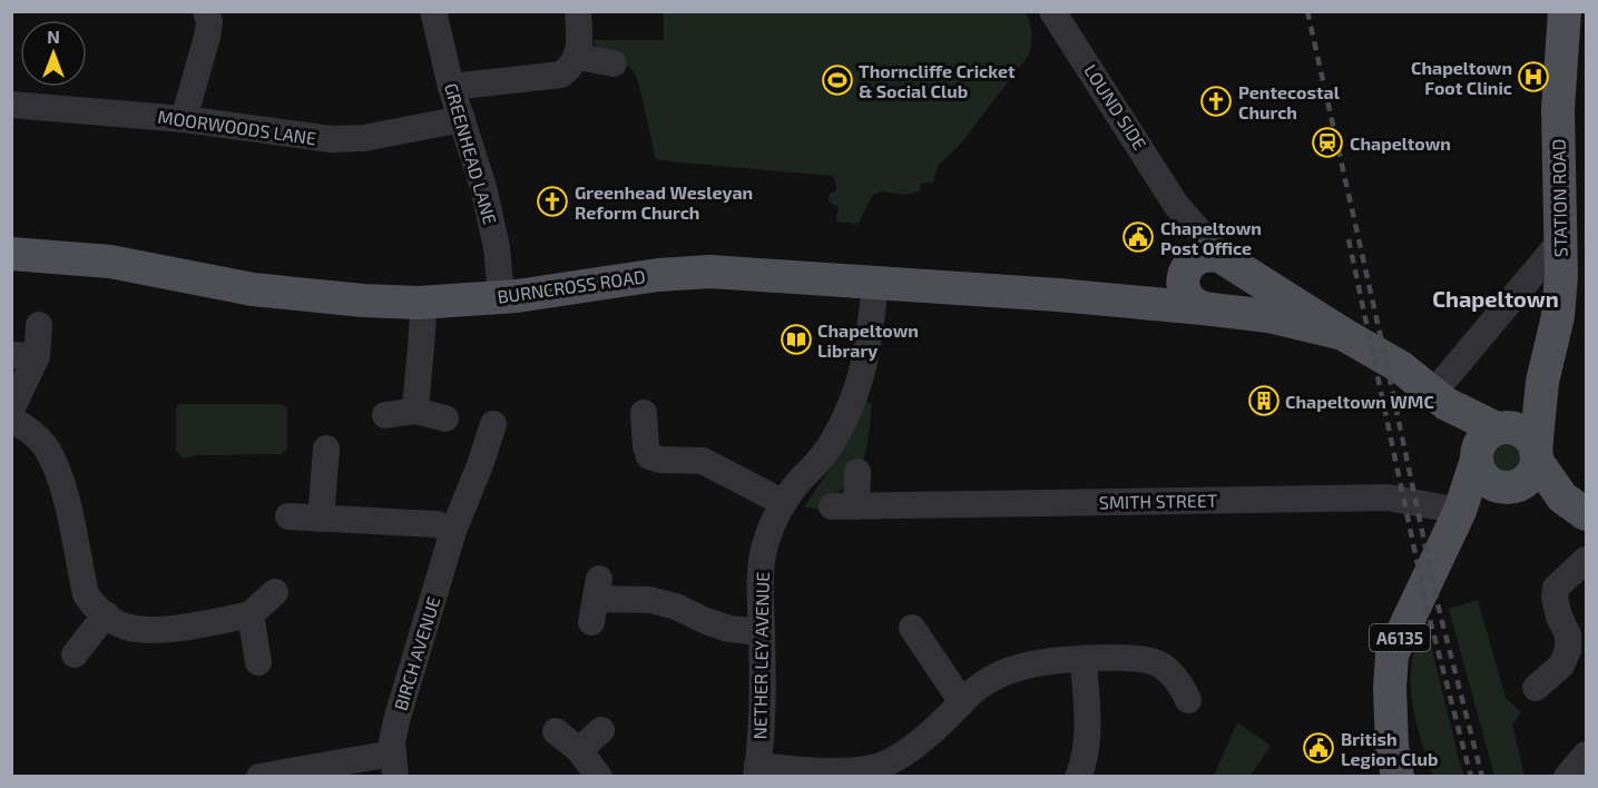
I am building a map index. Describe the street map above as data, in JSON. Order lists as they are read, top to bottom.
{
  "streets": {
    "main road": [
      "LOUND SIDE",
      "STATION ROAD",
      "BURNCROSS ROAD",
      "A6135"
    ],
    "street": [
      "MOORWOODS LANE",
      "GREENHEAD LANE",
      "SMITH STREET",
      "BIRCH AVENUE",
      "NETHER LEY AVENUE"
    ]
  },
  "crossings": [
    ["LOUND SIDE", "STATION ROAD"],
    ["LOUND SIDE", "BURNCROSS ROAD"],
    ["LOUND SIDE", "A6135"],
    ["MOORWOODS LANE", "GREENHEAD LANE"],
    ["GREENHEAD LANE", "BURNCROSS ROAD"],
    ["STATION ROAD", "A6135"],
    ["BURNCROSS ROAD", "NETHER LEY AVENUE"],
    ["SMITH STREET", "A6135"]
  ],
  "districts": ["Chapeltown"],
  "places": {
    "hospital": ["Chapeltown Foot Clinic"],
    "sports": ["Thorncliffe Cricket & Social Club"],
    "church": ["Pentecostal Church", "Greenhead Wesleyan Reform Church"],
    "station": ["Chapeltown"],
    "public building": ["Chapeltown Post Office", "British Legion Club"],
    "library": ["Chapeltown Library"],
    "building": ["Chapeltown WMC"]
  },
  "north": "top"
}
